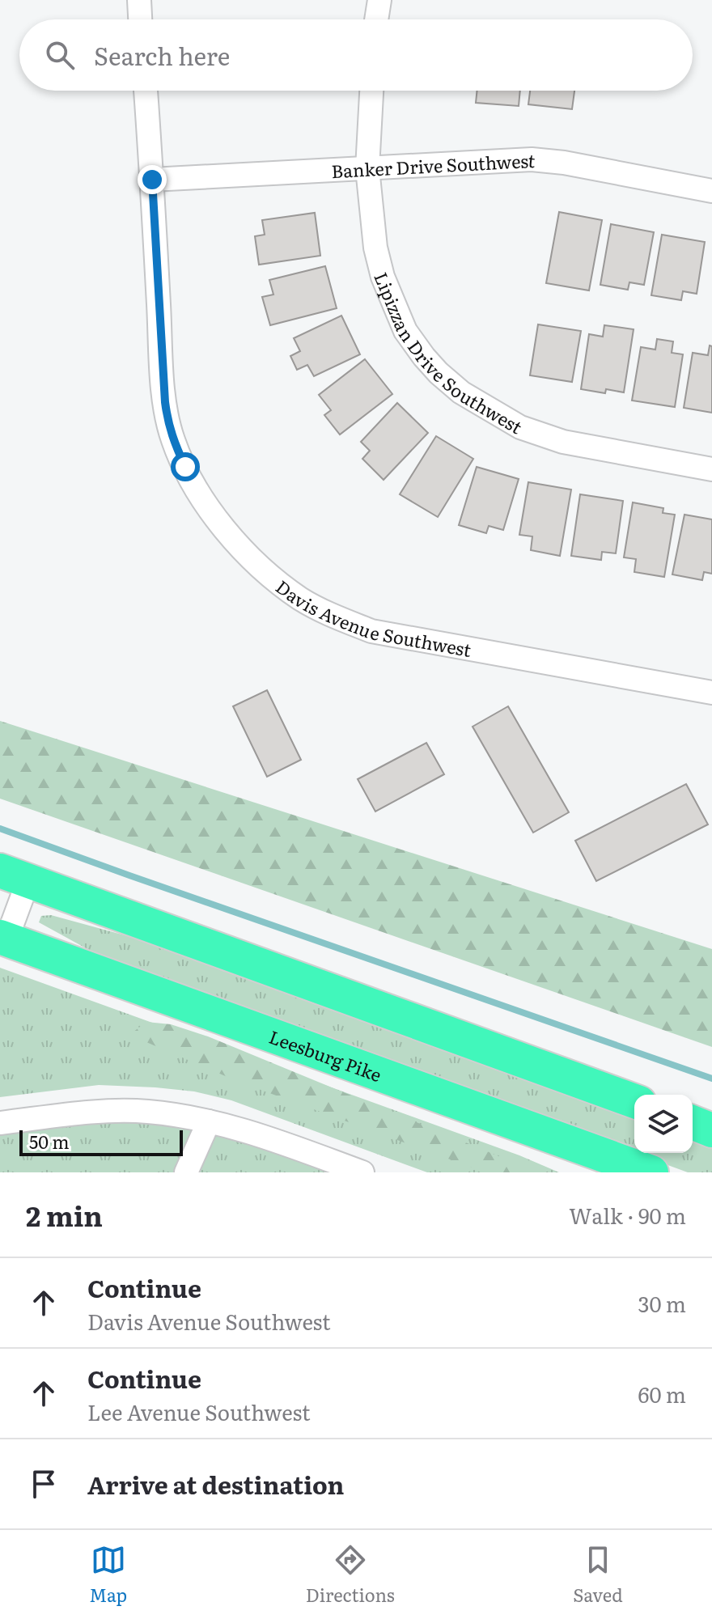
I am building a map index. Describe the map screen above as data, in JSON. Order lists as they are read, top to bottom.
{
  "streets": {
    "highway": ["Leesburg Pike"],
    "street": ["Banker Drive Southwest", "Lipizzan Drive Southwest", "Davis Avenue Southwest"]
  },
  "crossings": [
    ["Banker Drive Southwest", "Lipizzan Drive Southwest"],
    ["Banker Drive Southwest", "Davis Avenue Southwest"]
  ],
  "scale_bar": "50 m",
  "page": {
    "search": "Search here",
    "scale": "50 m",
    "heading": ["2 min", "Walk · 90 m"],
    "list": [
      ["Continue", "Davis Avenue Southwest", "30 m"],
      ["Continue", "Lee Avenue Southwest", "60 m"],
      "Arrive at destination"
    ],
    "nav": ["Map", "Directions", "Saved"]
  }
}
